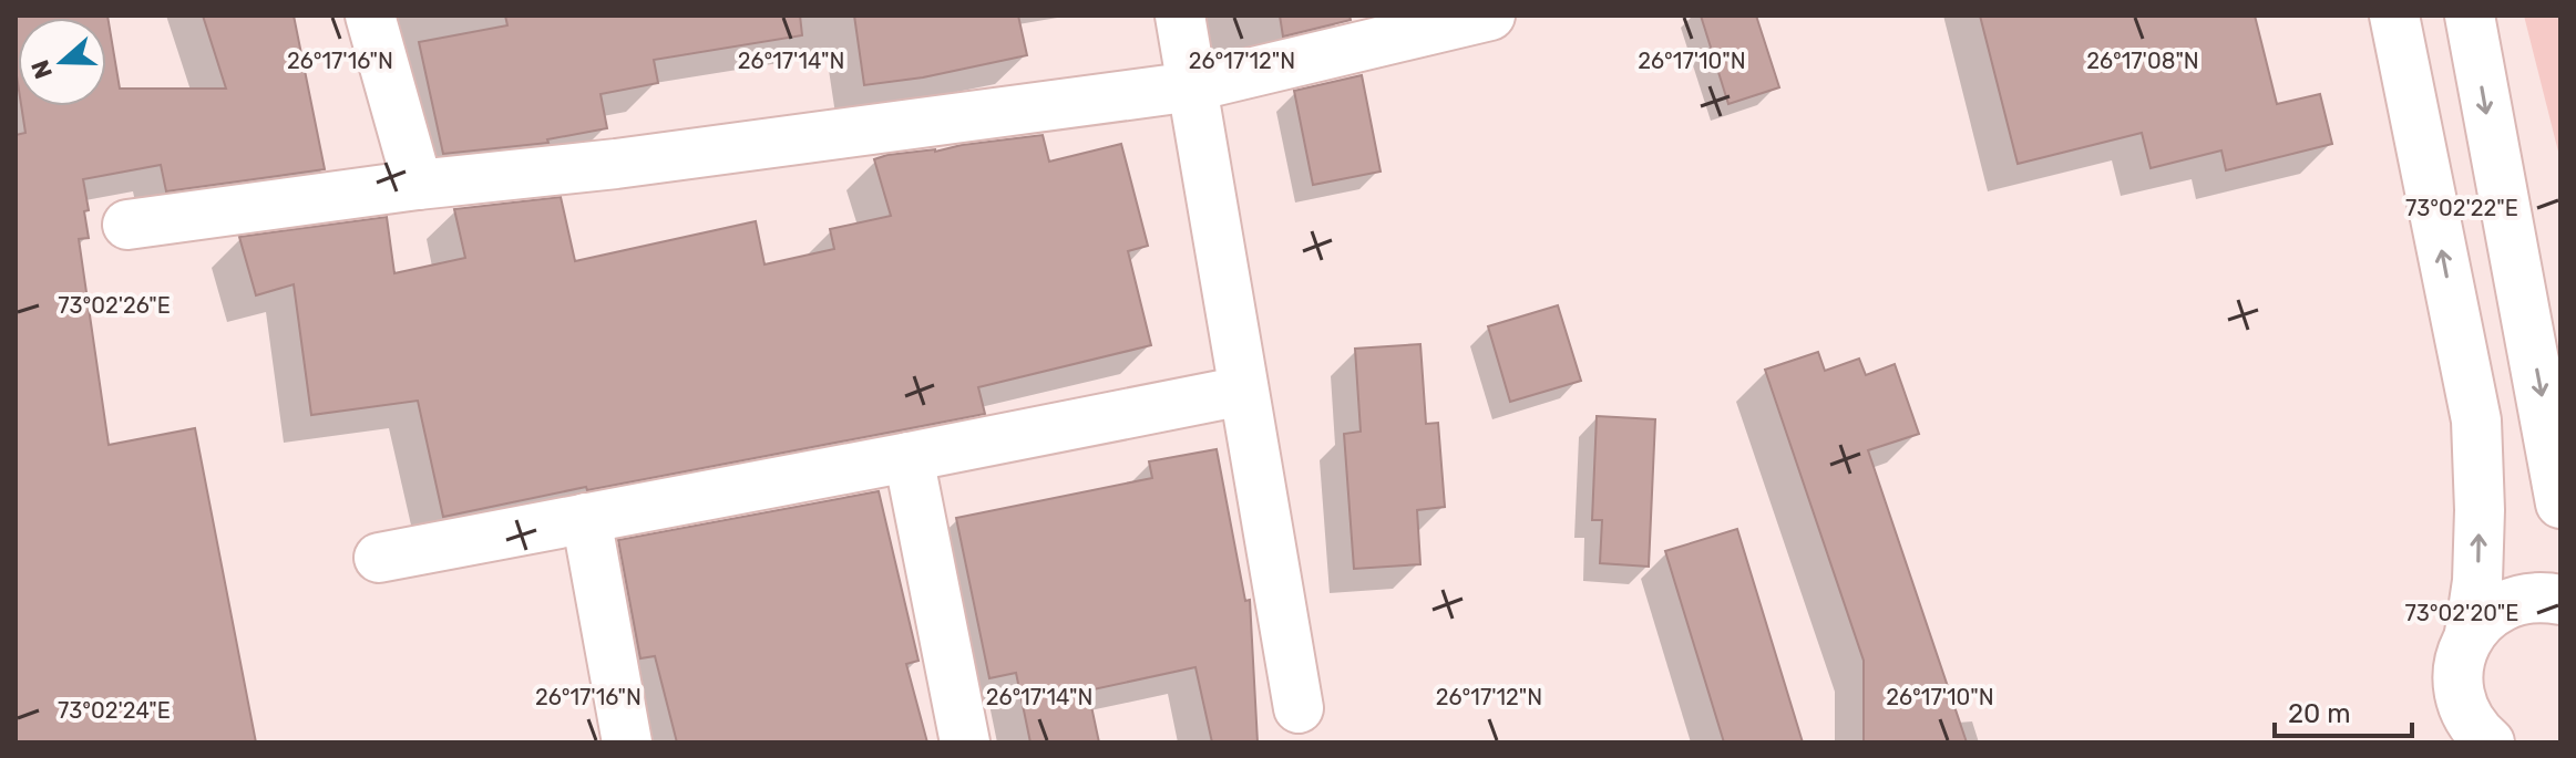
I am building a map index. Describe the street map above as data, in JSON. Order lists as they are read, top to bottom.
{
  "scale_bar": "20 m",
  "north": "left",
  "coordinates": [
    "26°17'14\"N",
    "26°17'12\"N",
    "26°17'10\"N",
    "26°17'08\"N",
    "26°17'16\"N",
    "73°02'22\"E",
    "73°02'26\"E",
    "73°02'20\"E",
    "73°02'24\"E"
  ]
}
